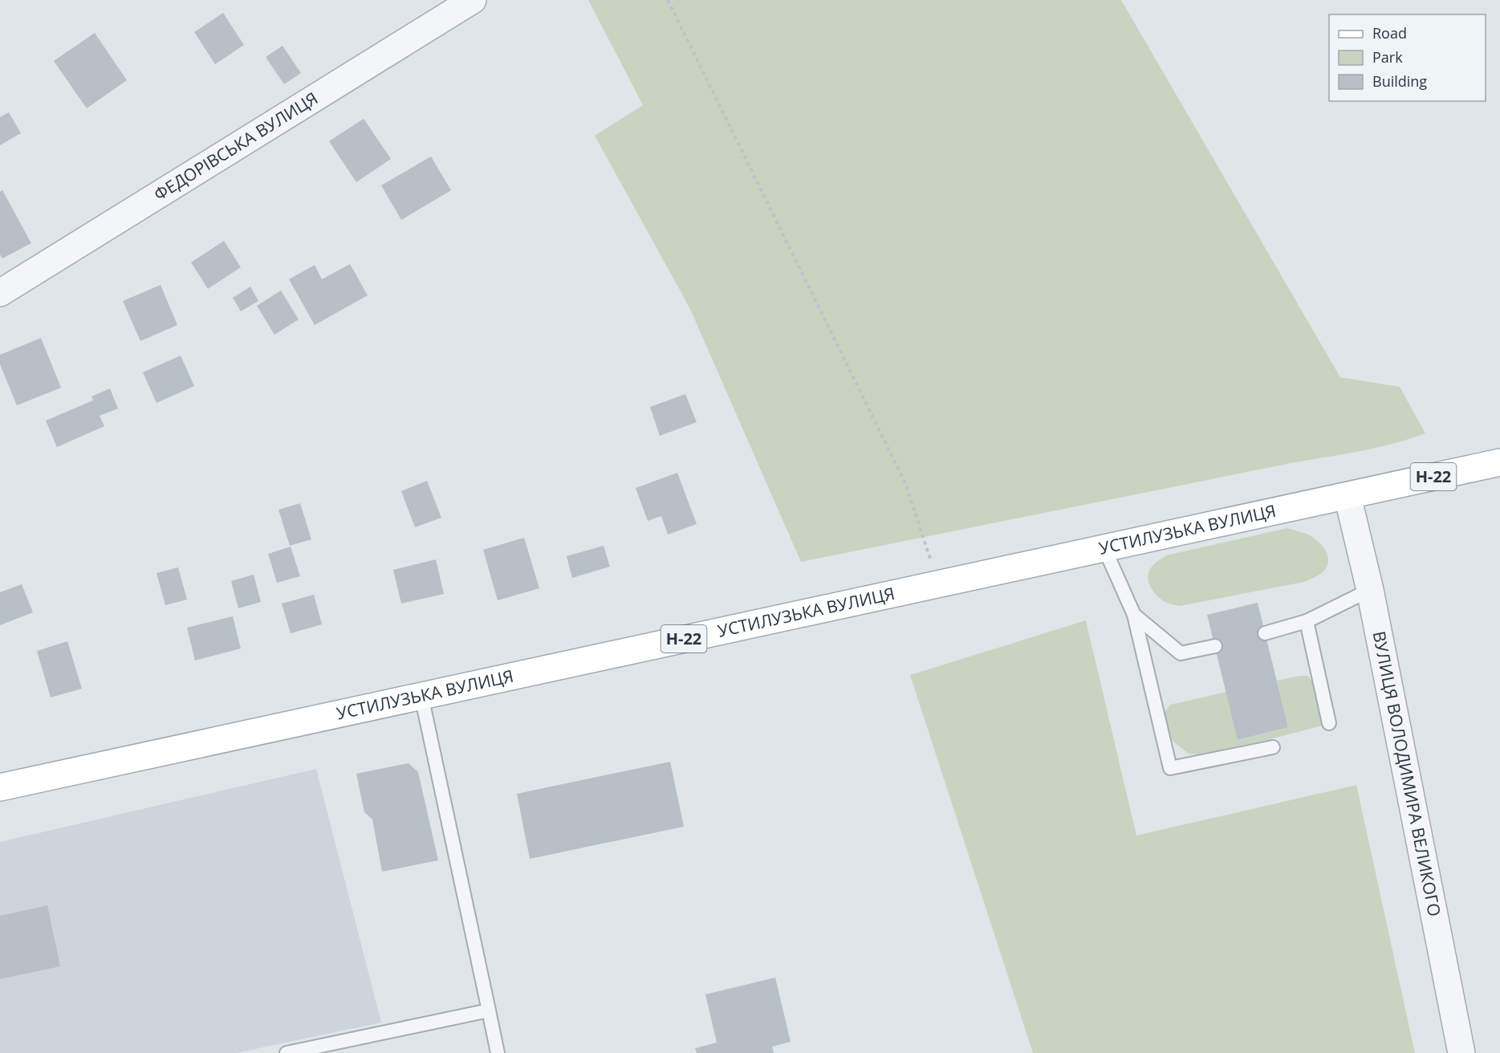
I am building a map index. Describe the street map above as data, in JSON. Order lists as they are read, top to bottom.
{
  "streets": {
    "main road": ["Н-22", "УСТИЛУЗЬКА ВУЛИЦЯ"],
    "street": ["ФЕДОРІВСЬКА ВУЛИЦЯ", "ВУЛИЦЯ ВОЛОДИМИРА ВЕЛИКОГО"]
  },
  "crossings": [
    ["УСТИЛУЗЬКА ВУЛИЦЯ", "ВУЛИЦЯ ВОЛОДИМИРА ВЕЛИКОГО"]
  ],
  "legend": ["Road", "Park", "Building"]
}
